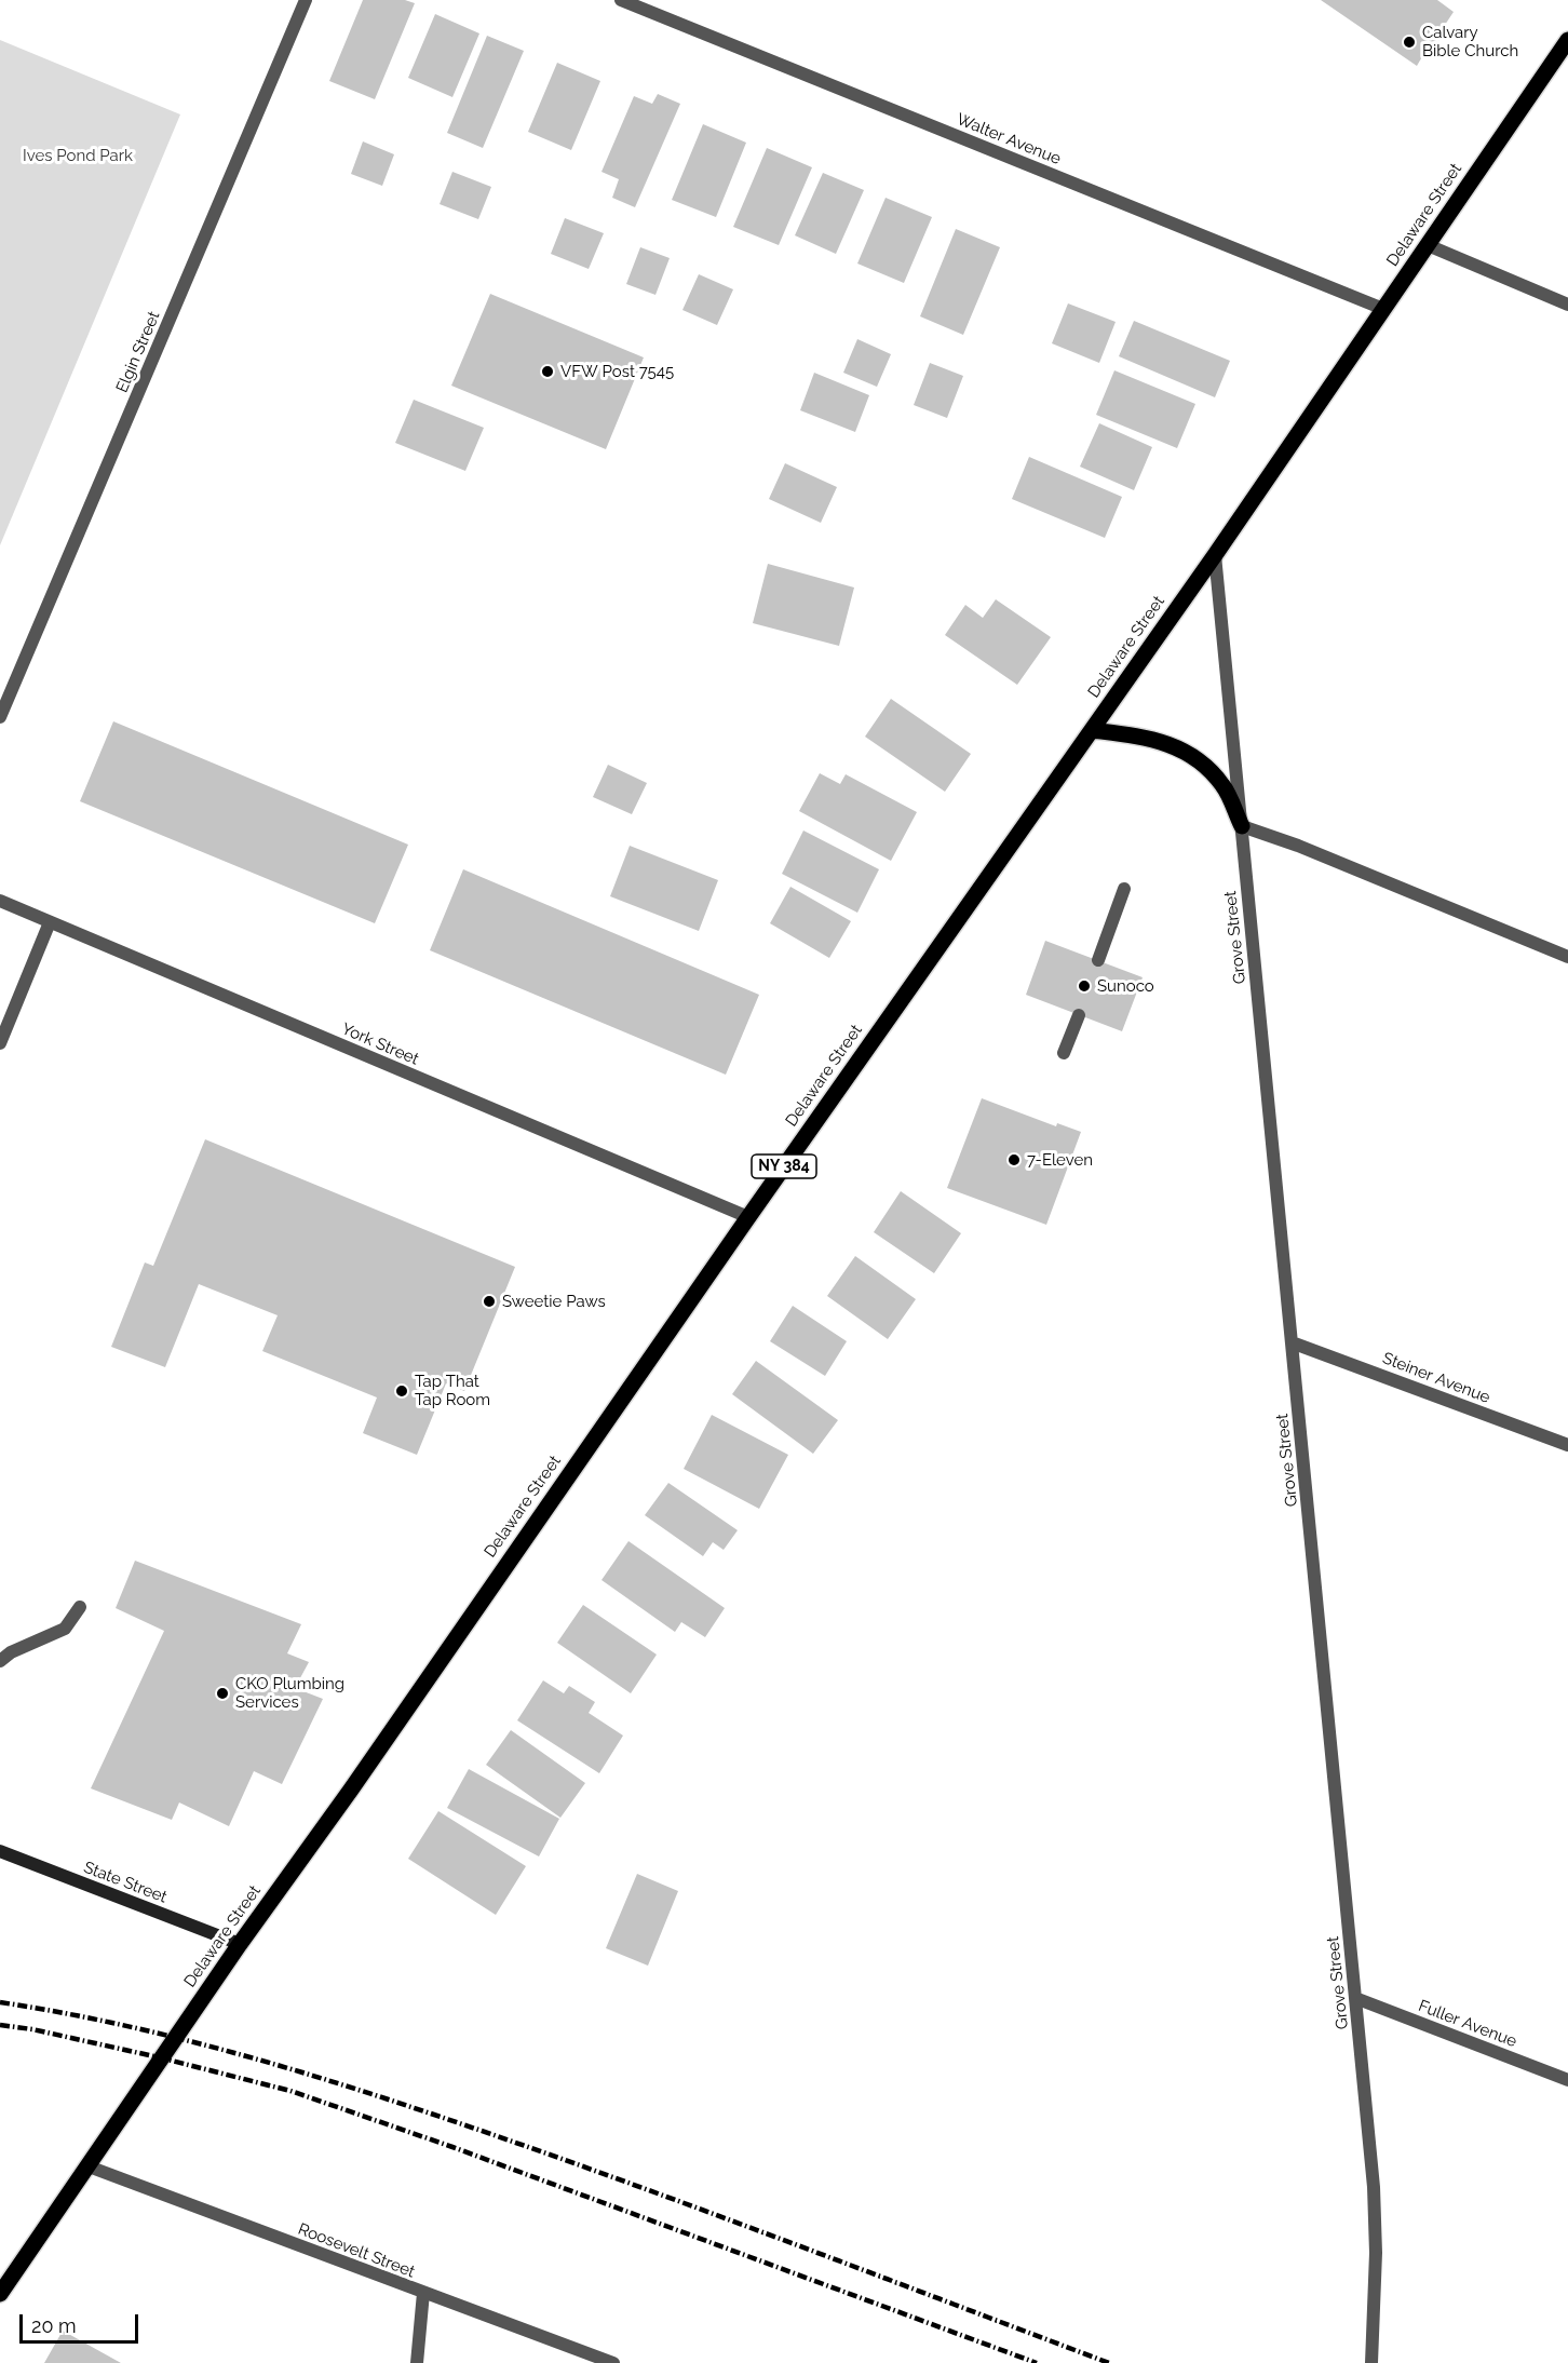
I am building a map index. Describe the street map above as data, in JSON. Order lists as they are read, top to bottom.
{
  "streets": {
    "main road": ["Delaware Street", "NY 384"],
    "street": [
      "Walter Avenue",
      "Elgin Street",
      "Grove Street",
      "York Street",
      "Steiner Avenue",
      "State Street",
      "Fuller Avenue",
      "Roosevelt Street"
    ]
  },
  "crossings": [
    ["Walter Avenue", "Delaware Street"],
    ["Delaware Street", "Grove Street"],
    ["Delaware Street", "York Street"],
    ["Delaware Street", "State Street"],
    ["Delaware Street", "Roosevelt Street"],
    ["Grove Street", "Steiner Avenue"],
    ["Grove Street", "Fuller Avenue"]
  ],
  "parks": ["Ives Pond Park"],
  "places": [
    "Calvary Bible Church",
    "VFW Post 7545",
    "Sunoco",
    "7-Eleven",
    "Sweetie Paws",
    "Tap That Tap Room",
    "CKO Plumbing Services"
  ],
  "scale_bar": "20 m"
}
